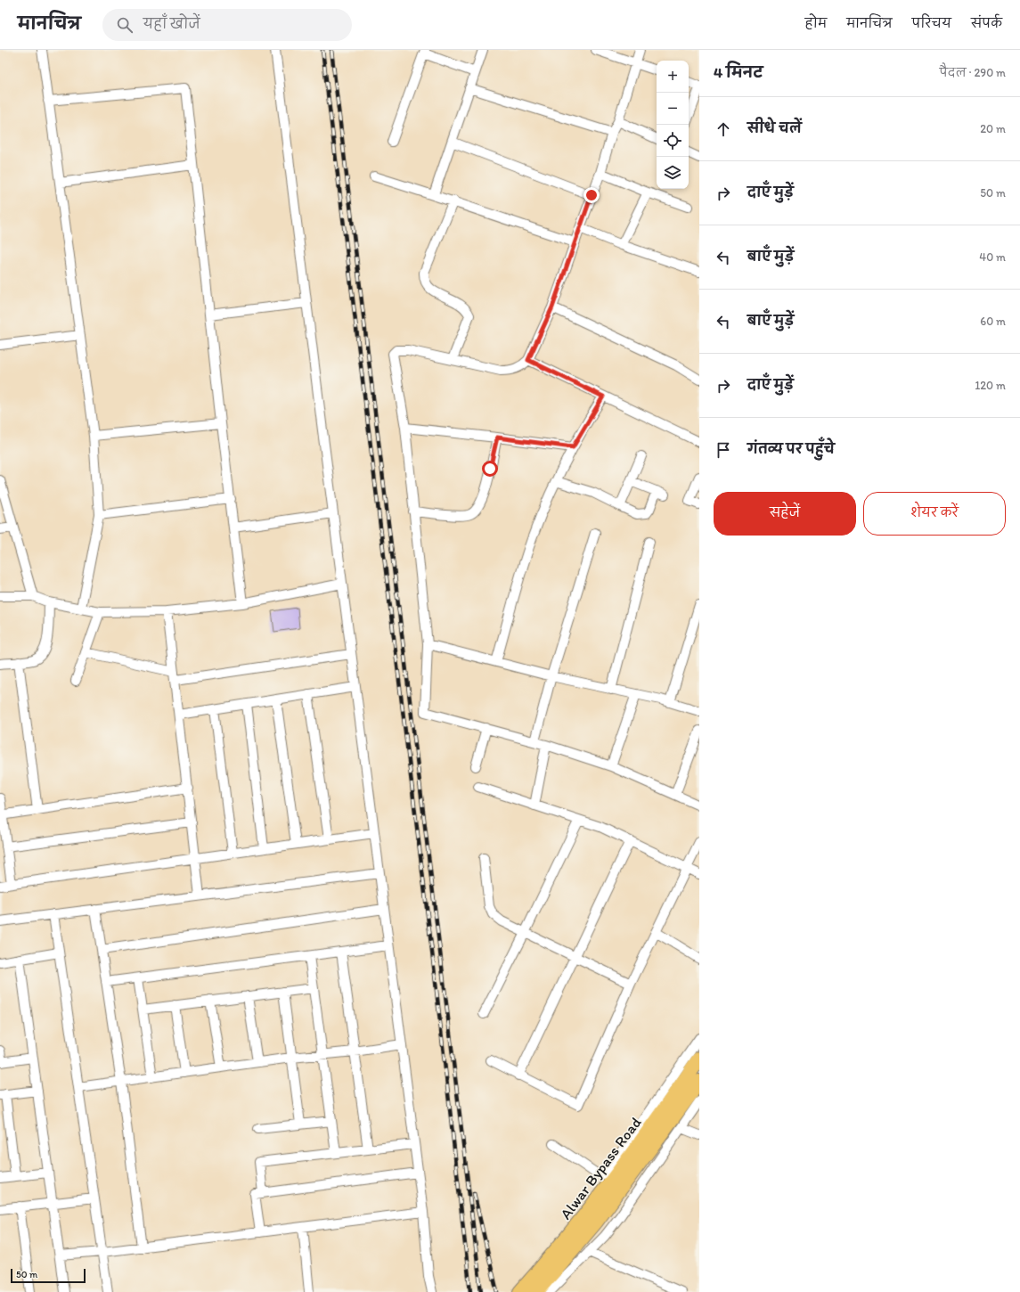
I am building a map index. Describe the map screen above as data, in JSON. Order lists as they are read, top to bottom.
{
  "streets": {
    "main road": ["Alwar Bypass Road"]
  },
  "scale_bar": "50 m",
  "page": {
    "header": "मानचित्र",
    "search": "यहाँ खोजें",
    "nav": [
      "होम",
      "मानचित्र",
      "परिचय",
      "संपर्क"
    ],
    "heading": ["4 मिनट", "पैदल · 290 m"],
    "map_buttons": ["+", "−"],
    "list": [
      ["सीधे चलें", "20 m"],
      ["दाएँ मुड़ें", "50 m"],
      ["बाएँ मुड़ें", "40 m"],
      ["बाएँ मुड़ें", "60 m"],
      ["दाएँ मुड़ें", "120 m"],
      "गंतव्य पर पहुँचे"
    ],
    "buttons": ["सहेजें", "शेयर करें"],
    "scale": "50 m"
  }
}
